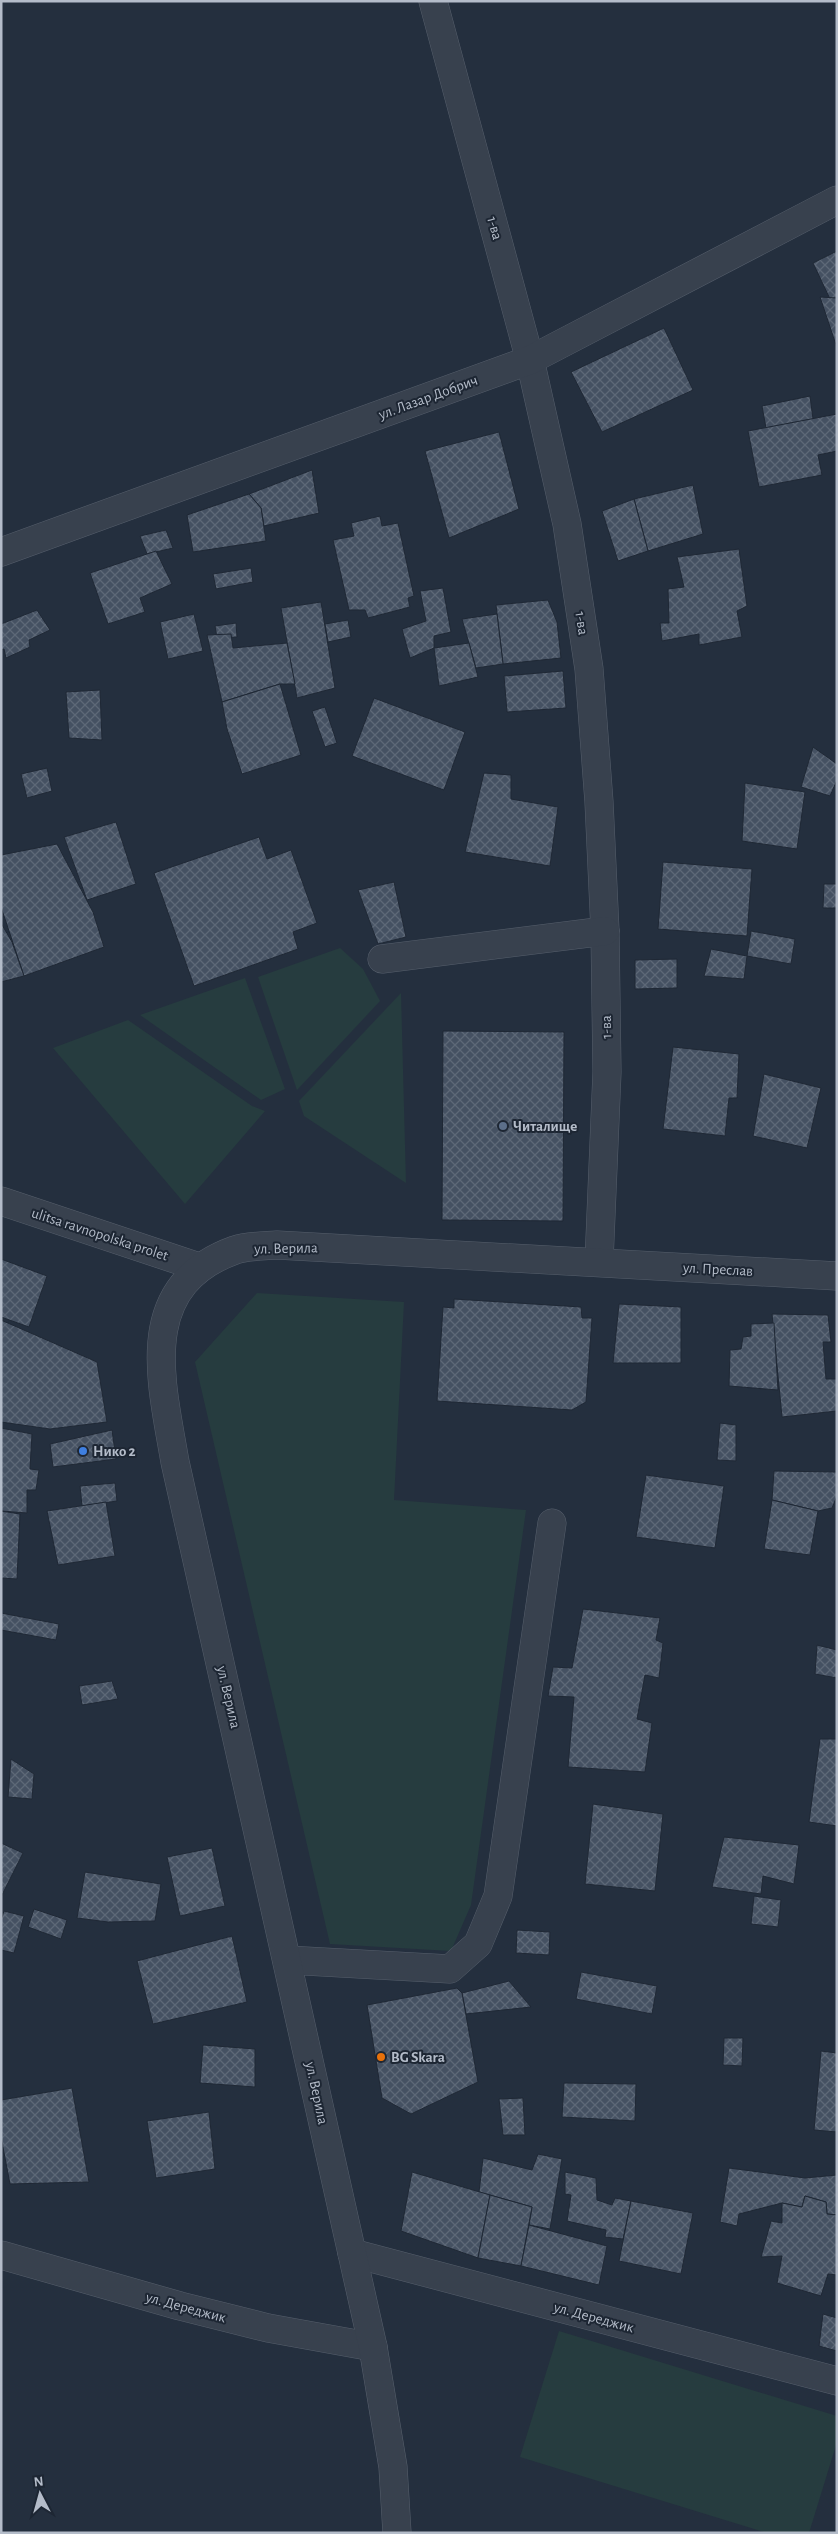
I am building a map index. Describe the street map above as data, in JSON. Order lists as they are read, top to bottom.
{
  "streets": {
    "street": [
      "1-ва",
      "ул. Лазар Добрич",
      "ulitsa ravnopolska prolet",
      "ул. Верила",
      "ул. Преслав",
      "ул. Дереджик"
    ]
  },
  "crossings": [
    ["1-ва", "ул. Лазар Добрич"],
    ["1-ва", "ул. Верила"],
    ["1-ва", "ул. Преслав"],
    ["ulitsa ravnopolska prolet", "ул. Верила"],
    ["ул. Верила", "ул. Преслав"],
    ["ул. Верила", "ул. Дереджик"]
  ],
  "places": ["Читалище", "Нико 2", "BG Skara"],
  "north": "top"
}
